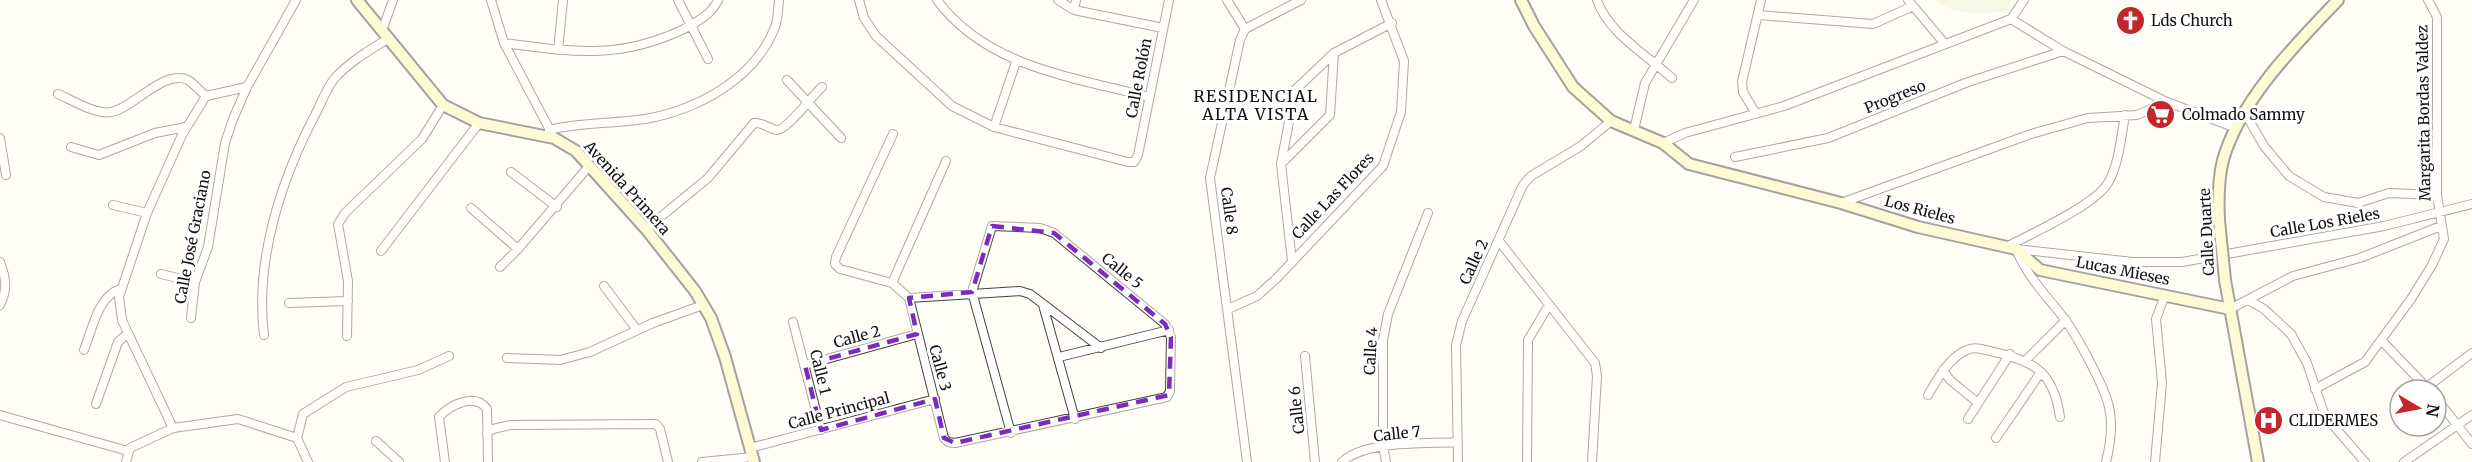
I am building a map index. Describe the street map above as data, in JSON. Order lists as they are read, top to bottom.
{
  "streets": {
    "street": [
      "Calle Rolón",
      "Progreso",
      "Margarita Bordas Valdez",
      "Avenida Primera",
      "Calle Las Flores",
      "Los Rieles",
      "Calle 8",
      "Calle Los Rieles",
      "Calle Duarte",
      "Calle José Graciano",
      "Calle 2",
      "Calle 5",
      "Lucas Mieses",
      "Calle 4",
      "Calle 3",
      "Calle 1",
      "Calle 6",
      "Calle Principal",
      "Calle 7"
    ]
  },
  "crossings": [
    ["Margarita Bordas Valdez", "Calle Los Rieles"],
    ["Avenida Primera", "Calle Principal"],
    ["Calle Las Flores", "Calle 8"],
    ["Los Rieles", "Calle Los Rieles"],
    ["Los Rieles", "Calle 2"],
    ["Los Rieles", "Lucas Mieses"],
    ["Calle Duarte", "Lucas Mieses"],
    ["Calle 2", "Calle 3"],
    ["Calle 2", "Calle 1"],
    ["Calle 2", "Calle 7"],
    ["Calle 4", "Calle 7"],
    ["Calle 3", "Calle Principal"],
    ["Calle 1", "Calle Principal"]
  ],
  "districts": ["RESIDENCIAL ALTA VISTA"],
  "places": {
    "church": ["Lds Church"],
    "supermarket": ["Colmado Sammy"],
    "hospital": ["CLIDERMES"]
  },
  "north": "right"
}
